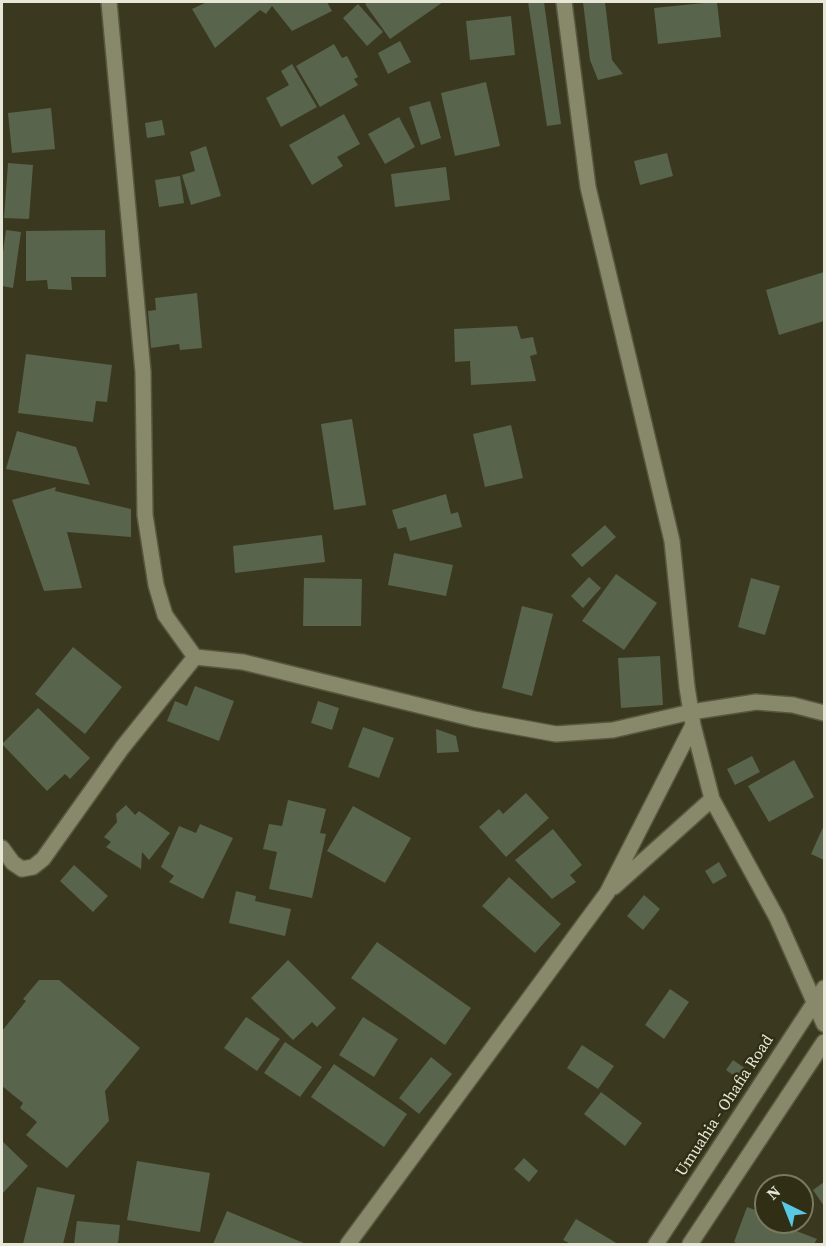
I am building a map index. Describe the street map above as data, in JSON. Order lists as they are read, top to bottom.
{
  "streets": {
    "street": ["Umuahia - Ohafia Road"]
  },
  "north": "top left"
}
